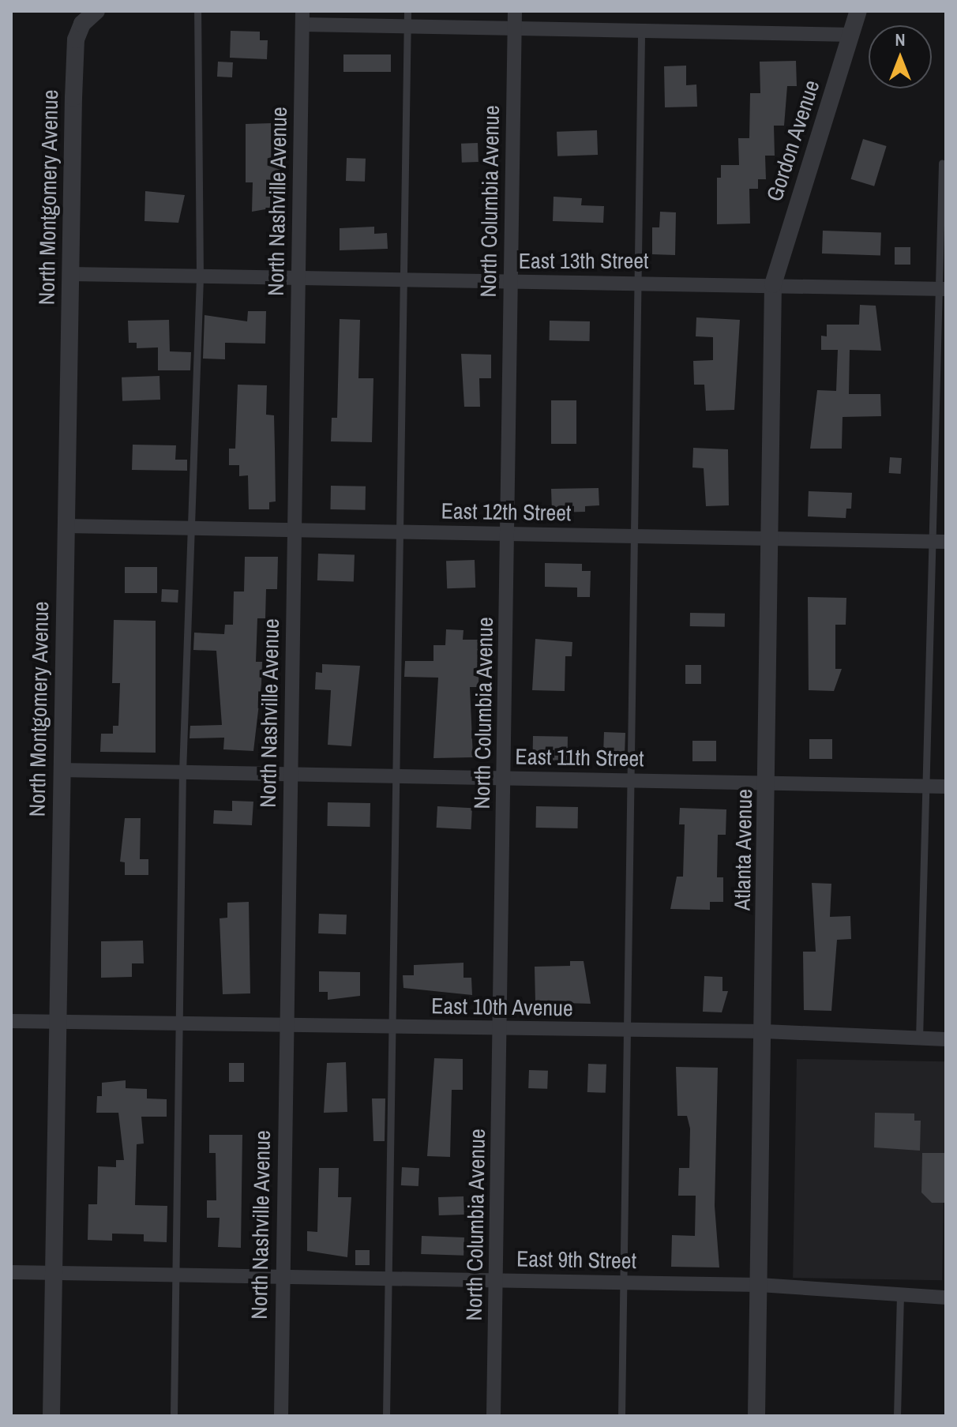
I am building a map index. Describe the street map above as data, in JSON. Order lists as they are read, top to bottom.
{
  "streets": {
    "street": [
      "Gordon Avenue",
      "North Montgomery Avenue",
      "North Nashville Avenue",
      "North Columbia Avenue",
      "East 13th Street",
      "East 12th Street",
      "East 11th Street",
      "Atlanta Avenue",
      "East 10th Avenue",
      "East 9th Street"
    ]
  },
  "crossings": [
    ["Gordon Avenue", "East 13th Street"],
    ["Gordon Avenue", "Atlanta Avenue"],
    ["North Montgomery Avenue", "East 13th Street"],
    ["North Montgomery Avenue", "East 12th Street"],
    ["North Montgomery Avenue", "East 11th Street"],
    ["North Montgomery Avenue", "East 10th Avenue"],
    ["North Montgomery Avenue", "East 9th Street"],
    ["North Nashville Avenue", "East 13th Street"],
    ["North Nashville Avenue", "East 12th Street"],
    ["North Nashville Avenue", "East 11th Street"],
    ["North Nashville Avenue", "East 10th Avenue"],
    ["North Nashville Avenue", "East 9th Street"],
    ["North Columbia Avenue", "East 13th Street"],
    ["North Columbia Avenue", "East 12th Street"],
    ["North Columbia Avenue", "East 11th Street"],
    ["North Columbia Avenue", "East 10th Avenue"],
    ["North Columbia Avenue", "East 9th Street"],
    ["East 13th Street", "Atlanta Avenue"],
    ["East 12th Street", "Atlanta Avenue"],
    ["East 11th Street", "Atlanta Avenue"],
    ["Atlanta Avenue", "East 10th Avenue"],
    ["Atlanta Avenue", "East 9th Street"]
  ],
  "north": "top"
}
